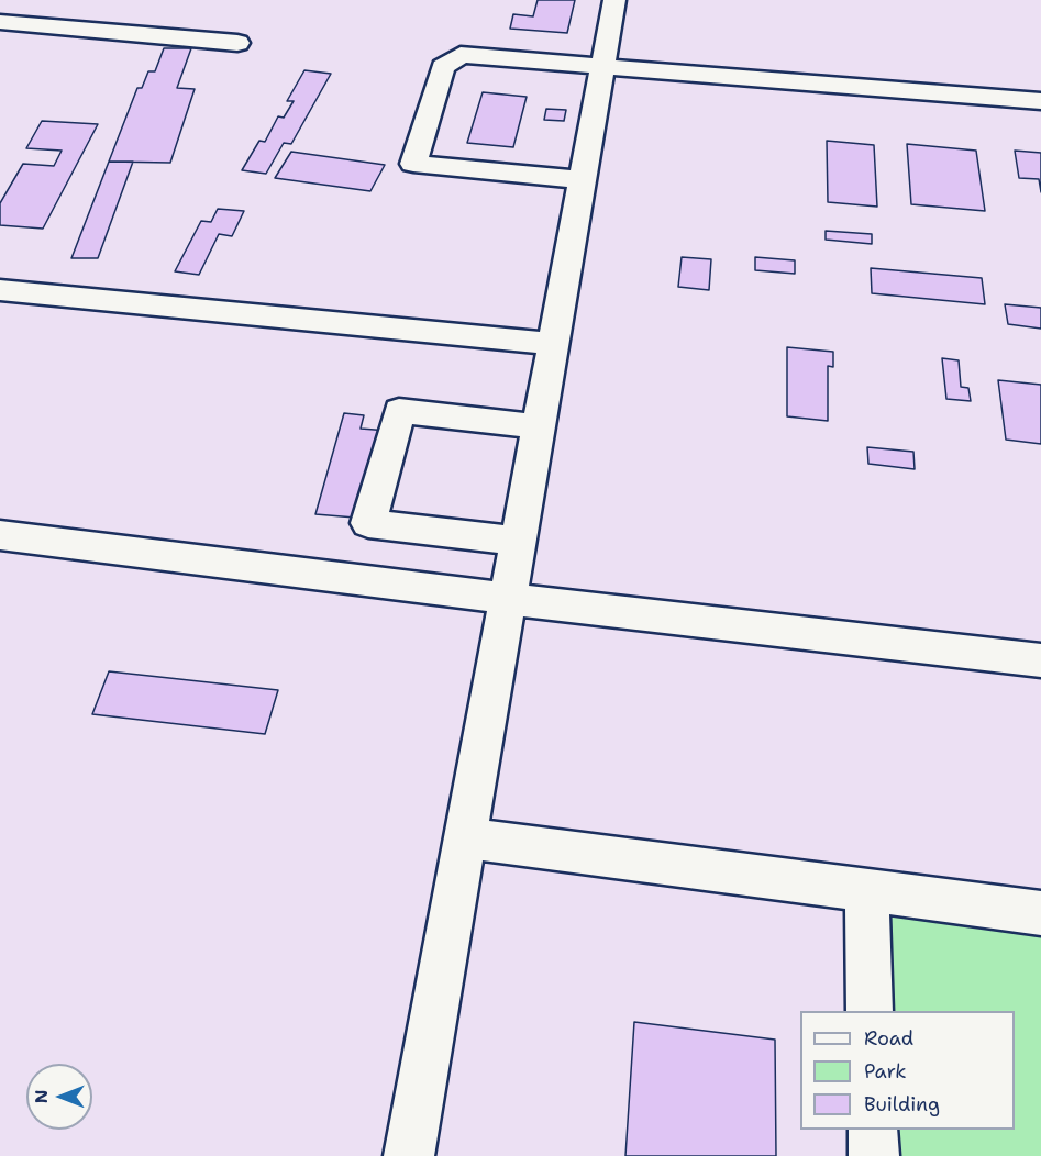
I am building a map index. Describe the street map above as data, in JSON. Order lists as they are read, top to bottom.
{
  "legend": ["Road", "Park", "Building"],
  "north": "left"
}
